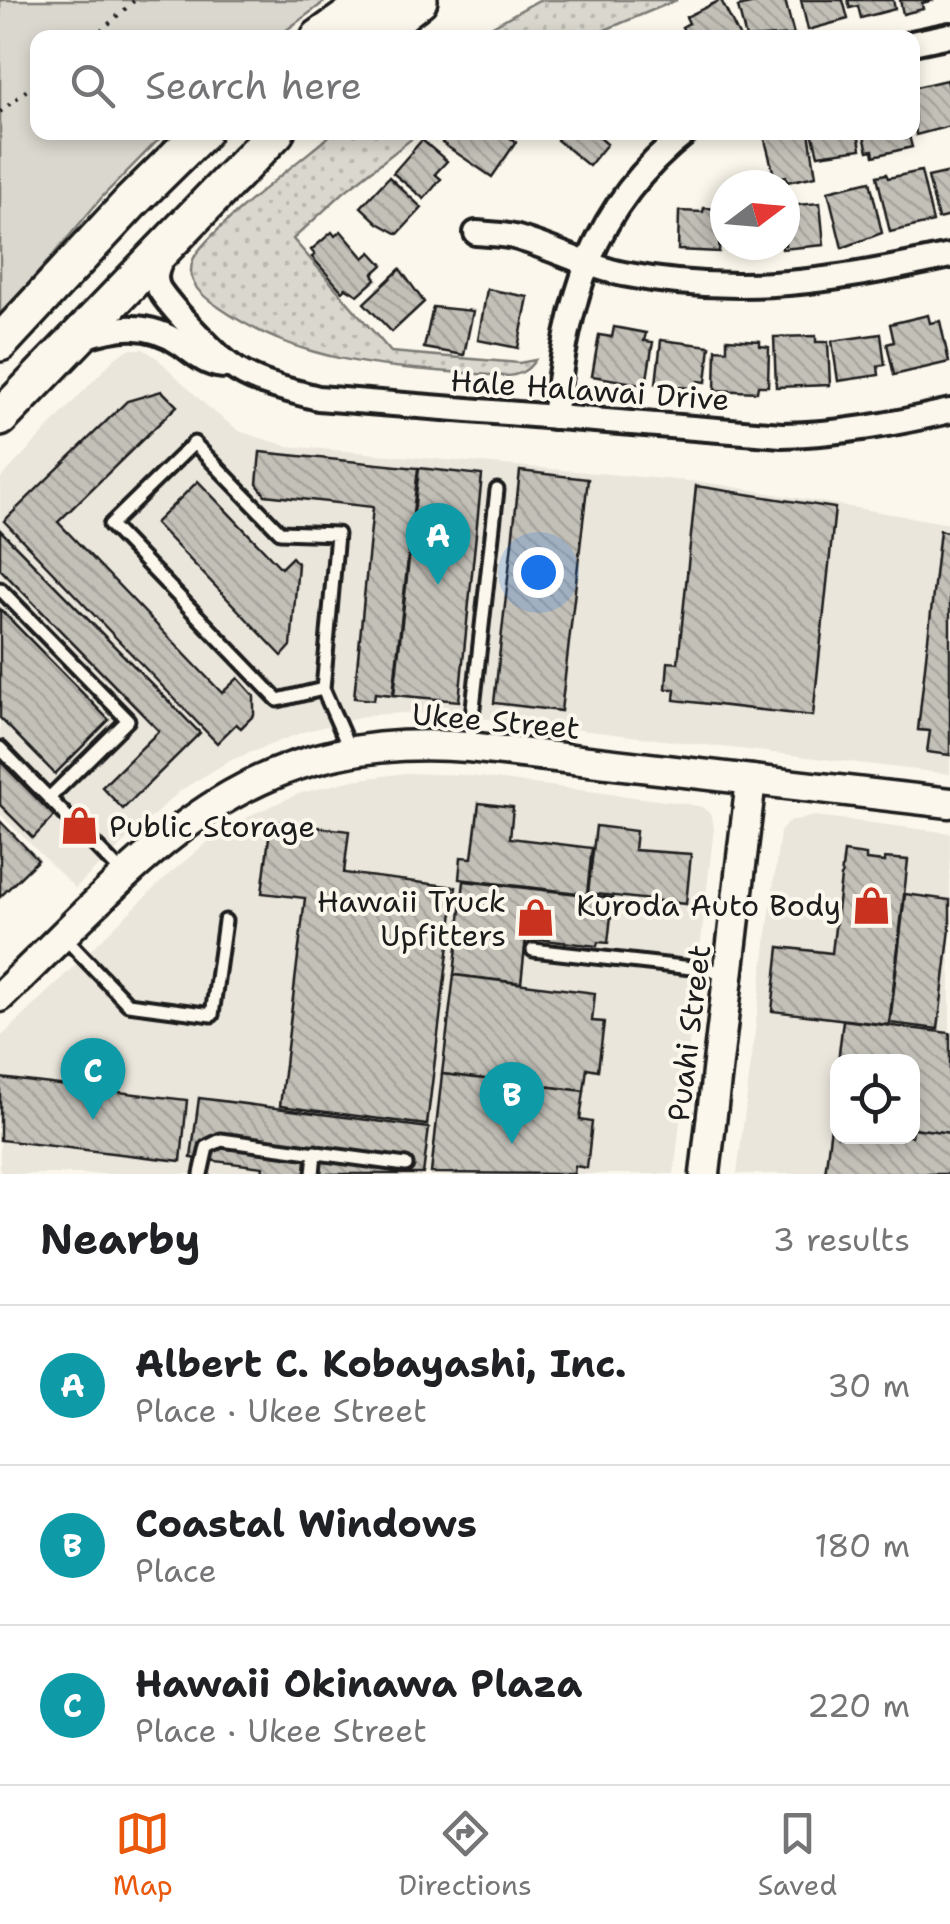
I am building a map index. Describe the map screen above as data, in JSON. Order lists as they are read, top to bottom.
{
  "streets": {
    "street": ["Hale Halawai Drive", "Ukee Street", "Puahi Street"]
  },
  "crossings": [
    ["Ukee Street", "Puahi Street"]
  ],
  "places": {
    "shop": ["Public Storage", "Kuroda Auto Body", "Hawaii Truck Upfitters"]
  },
  "north": "right",
  "page": {
    "search": "Search here",
    "pins": ["A", "C", "B"],
    "heading": ["Nearby", "3 results"],
    "list": [
      {
        "mark": "A",
        "name": "Albert C. Kobayashi, Inc.",
        "note": "Place · Ukee Street",
        "value": "30 m"
      },
      {
        "mark": "B",
        "name": "Coastal Windows",
        "note": "Place",
        "value": "180 m"
      },
      {
        "mark": "C",
        "name": "Hawaii Okinawa Plaza",
        "note": "Place · Ukee Street",
        "value": "220 m"
      }
    ],
    "nav": ["Map", "Directions", "Saved"]
  }
}
